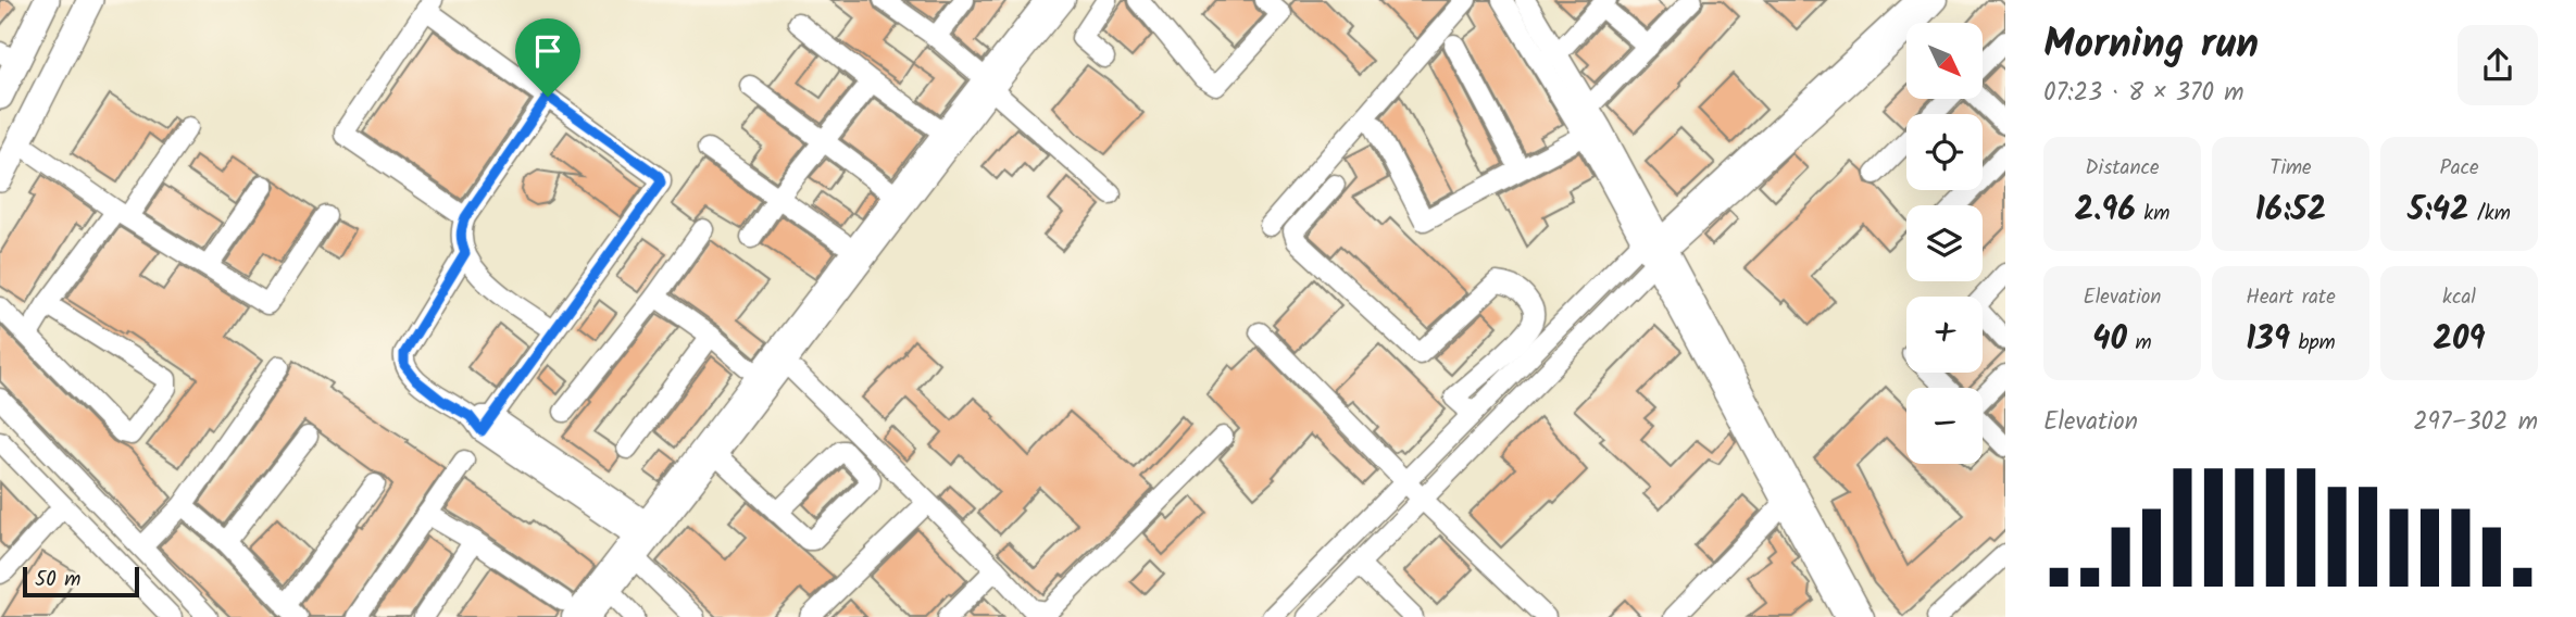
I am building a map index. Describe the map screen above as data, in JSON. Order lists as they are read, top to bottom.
{
  "scale_bar": "50 m",
  "north": "bottom right",
  "page": {
    "heading": ["Morning run", "07:23 · 8 × 370 m"],
    "map_buttons": ["+", "−"],
    "stats": [
      ["Distance", "2.96 km"],
      ["Time", "16:52"],
      ["Pace", "5:42 /km"],
      ["Elevation", "40 m"],
      ["Heart rate", "139 bpm"],
      ["kcal", "209"]
    ],
    "chart": ["Elevation", "297–302 m"],
    "scale": "50 m"
  }
}
